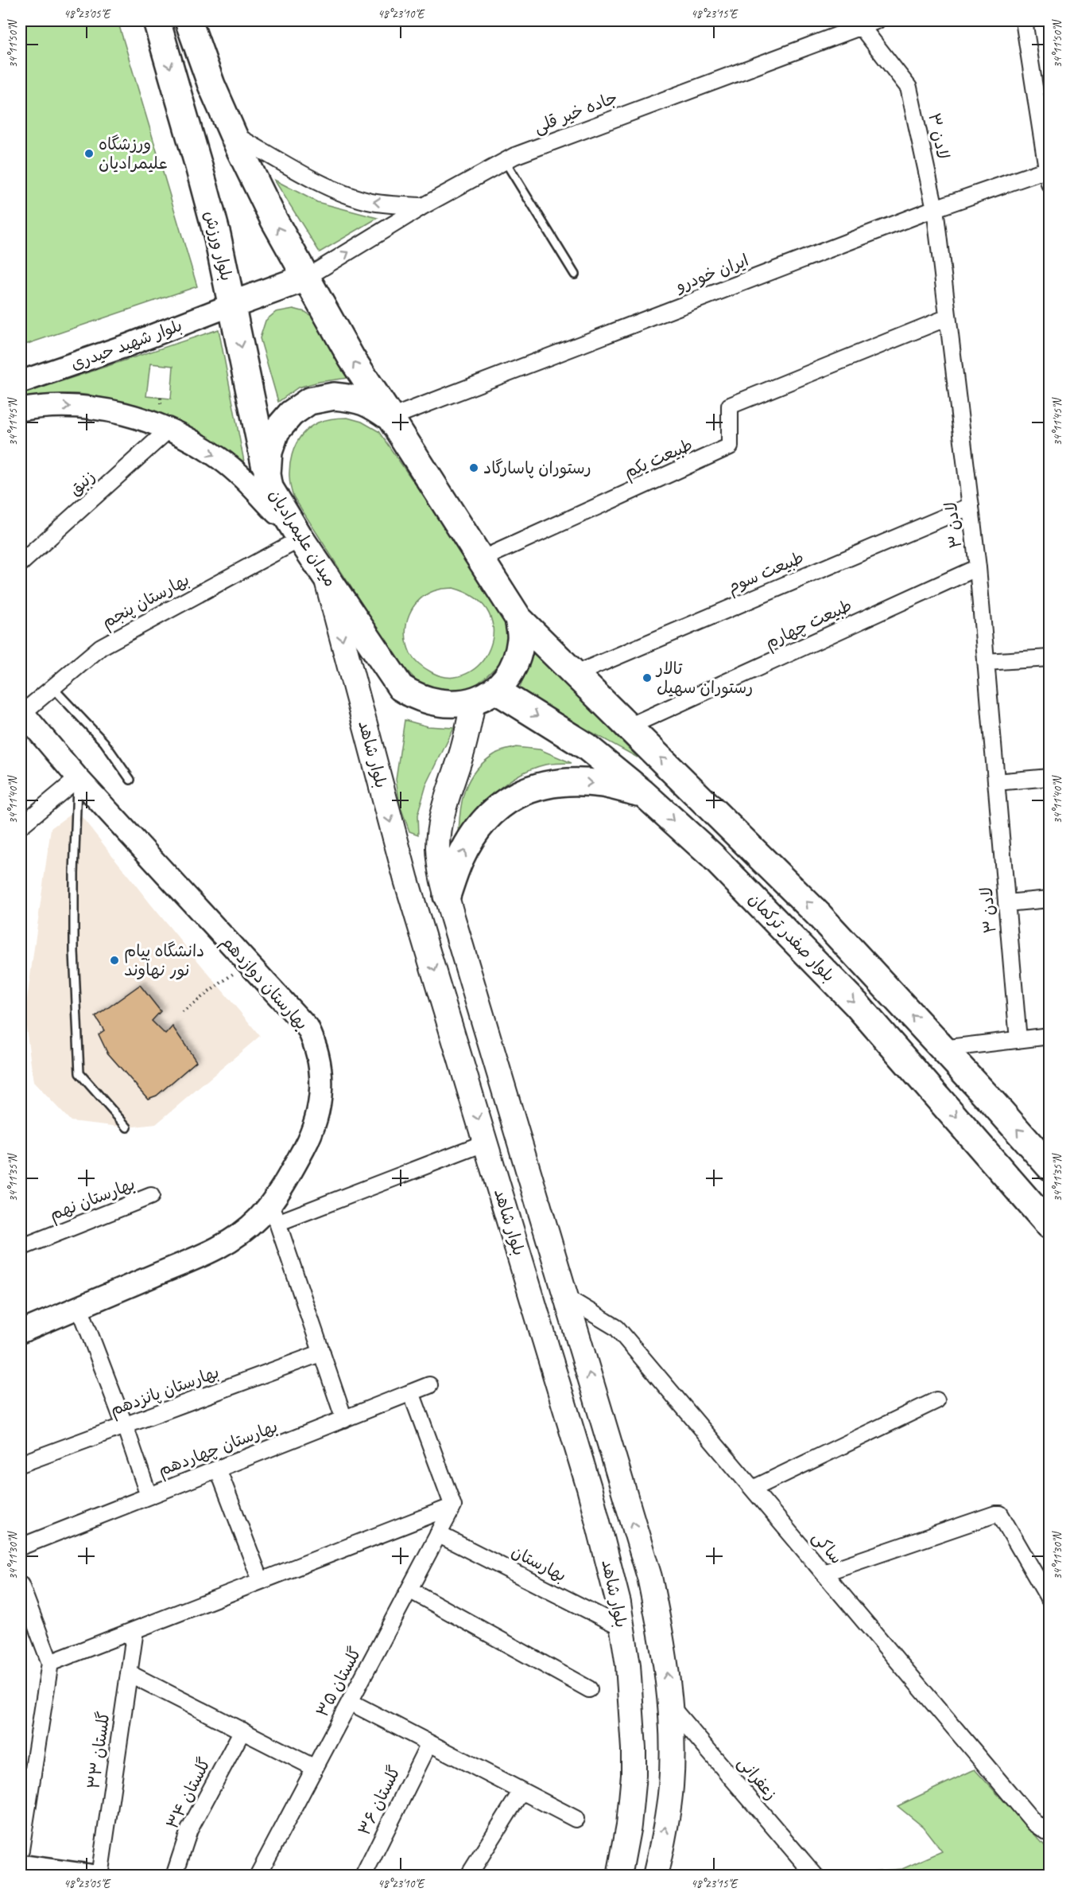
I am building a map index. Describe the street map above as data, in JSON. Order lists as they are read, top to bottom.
{
  "streets": {
    "highway": ["بلوار ورزش", "میدان علیمرادیان", "بلوار صفدر ترکمان"],
    "main road": ["بلوار شاهد"],
    "street": [
      "جاده خیر قلی",
      "لادن ۳",
      "ایران خودرو",
      "بلوار شهید حیدری",
      "طبیعت یکم",
      "زنبق",
      "طبیعت سوم",
      "بهارستان پنجم",
      "طبیعت چهارم",
      "بهارستان دوازدهم",
      "بهارستان نهم",
      "بهارستان پانزدهم",
      "بهارستان چهاردهم",
      "ساکی",
      "بهارستان",
      "گلستان ۳۵",
      "گلستان ۳۳",
      "زعفرانی",
      "گلستان ۳۴",
      "گلستان ۳۶"
    ]
  },
  "crossings": [
    ["جاده خیر قلی", "لادن ۳"],
    ["لادن ۳", "ایران خودرو"],
    ["لادن ۳", "طبیعت یکم"],
    ["لادن ۳", "طبیعت سوم"],
    ["لادن ۳", "طبیعت چهارم"],
    ["بلوار ورزش", "بلوار شهید حیدری"],
    ["بلوار ورزش", "میدان علیمرادیان"],
    ["ایران خودرو", "میدان علیمرادیان"],
    ["طبیعت یکم", "میدان علیمرادیان"],
    ["میدان علیمرادیان", "بهارستان پنجم"],
    ["میدان علیمرادیان", "بلوار شاهد"],
    ["میدان علیمرادیان", "بلوار صفدر ترکمان"],
    ["طبیعت سوم", "بلوار صفدر ترکمان"],
    ["بهارستان پنجم", "بهارستان دوازدهم"],
    ["طبیعت چهارم", "بلوار صفدر ترکمان"],
    ["بلوار شاهد", "بلوار صفدر ترکمان"],
    ["بلوار شاهد", "ساکی"],
    ["بلوار شاهد", "بهارستان"],
    ["بلوار شاهد", "زعفرانی"],
    ["بهارستان", "گلستان ۳۵"]
  ],
  "places": [
    "ورزشگاه علیمرادیان",
    "رستوران پاسارگاد",
    "تالار رستوران سهیل",
    "دانشگاه پیام نور نهاوند"
  ],
  "coordinates": [
    "48°23'05\"E",
    "48°23'10\"E",
    "48°23'15\"E",
    "34°11'50\"N",
    "34°11'45\"N",
    "34°11'40\"N",
    "34°11'35\"N",
    "34°11'30\"N"
  ]
}
